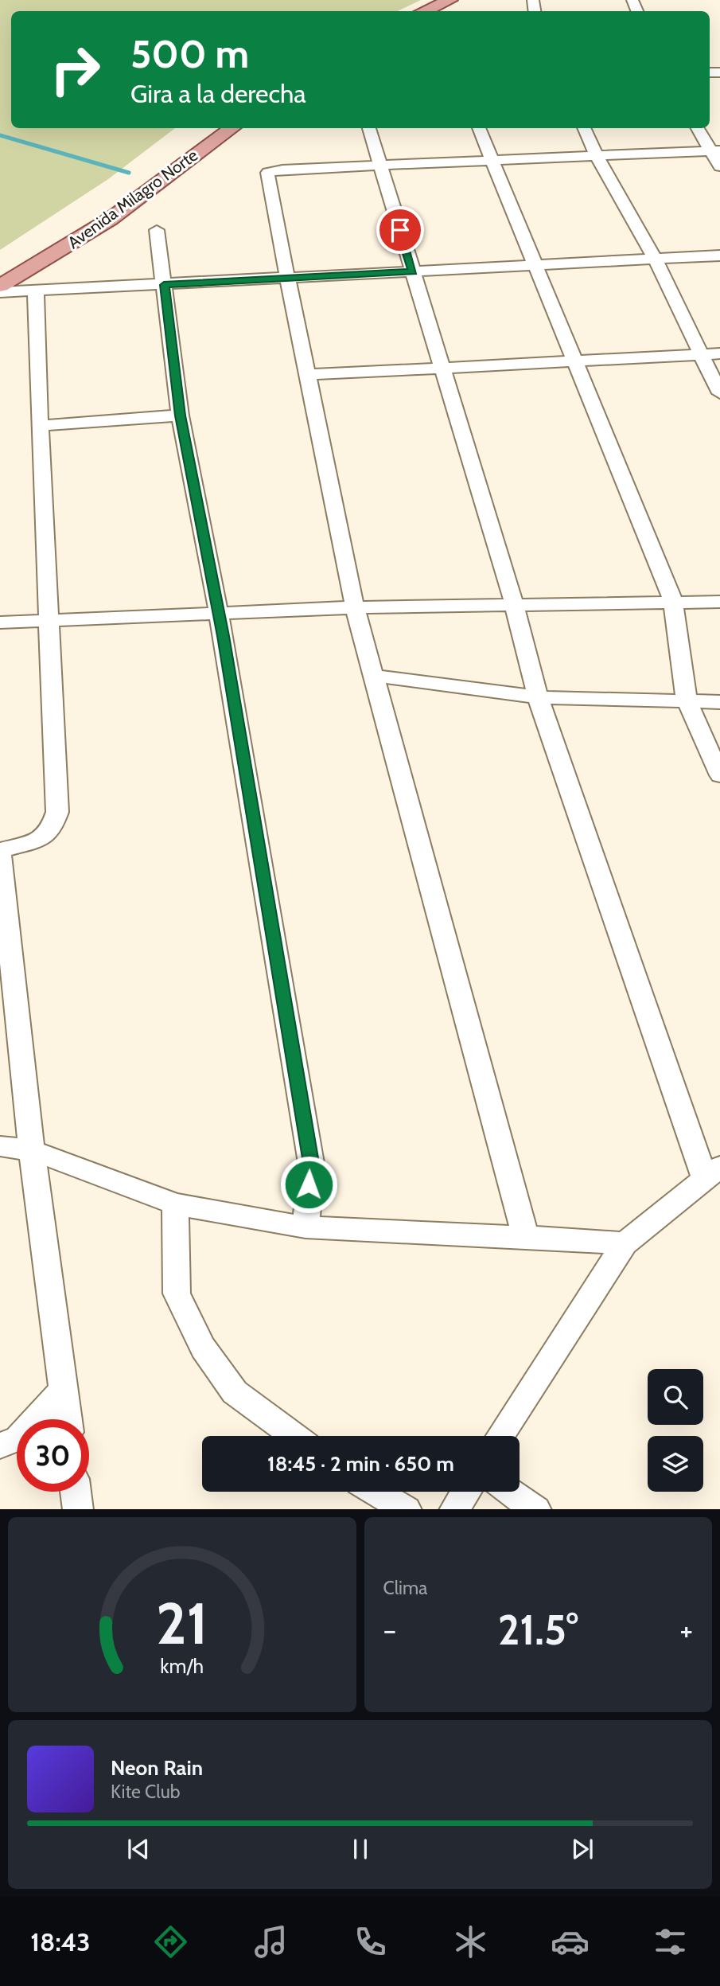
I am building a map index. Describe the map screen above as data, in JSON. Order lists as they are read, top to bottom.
{
  "streets": {
    "main road": ["Avenida Milagro Norte"]
  },
  "page": {
    "turn": ["500 m", "Gira a la derecha"],
    "limit": "30",
    "trip": "18:45 · 2 min · 650 m",
    "tile": "Clima",
    "heat": ["−", "21.5°", "+"],
    "song": ["Neon Rain", "Kite Club"],
    "tabs": "18:43",
    "gauge": ["21", "km/h"]
  }
}
